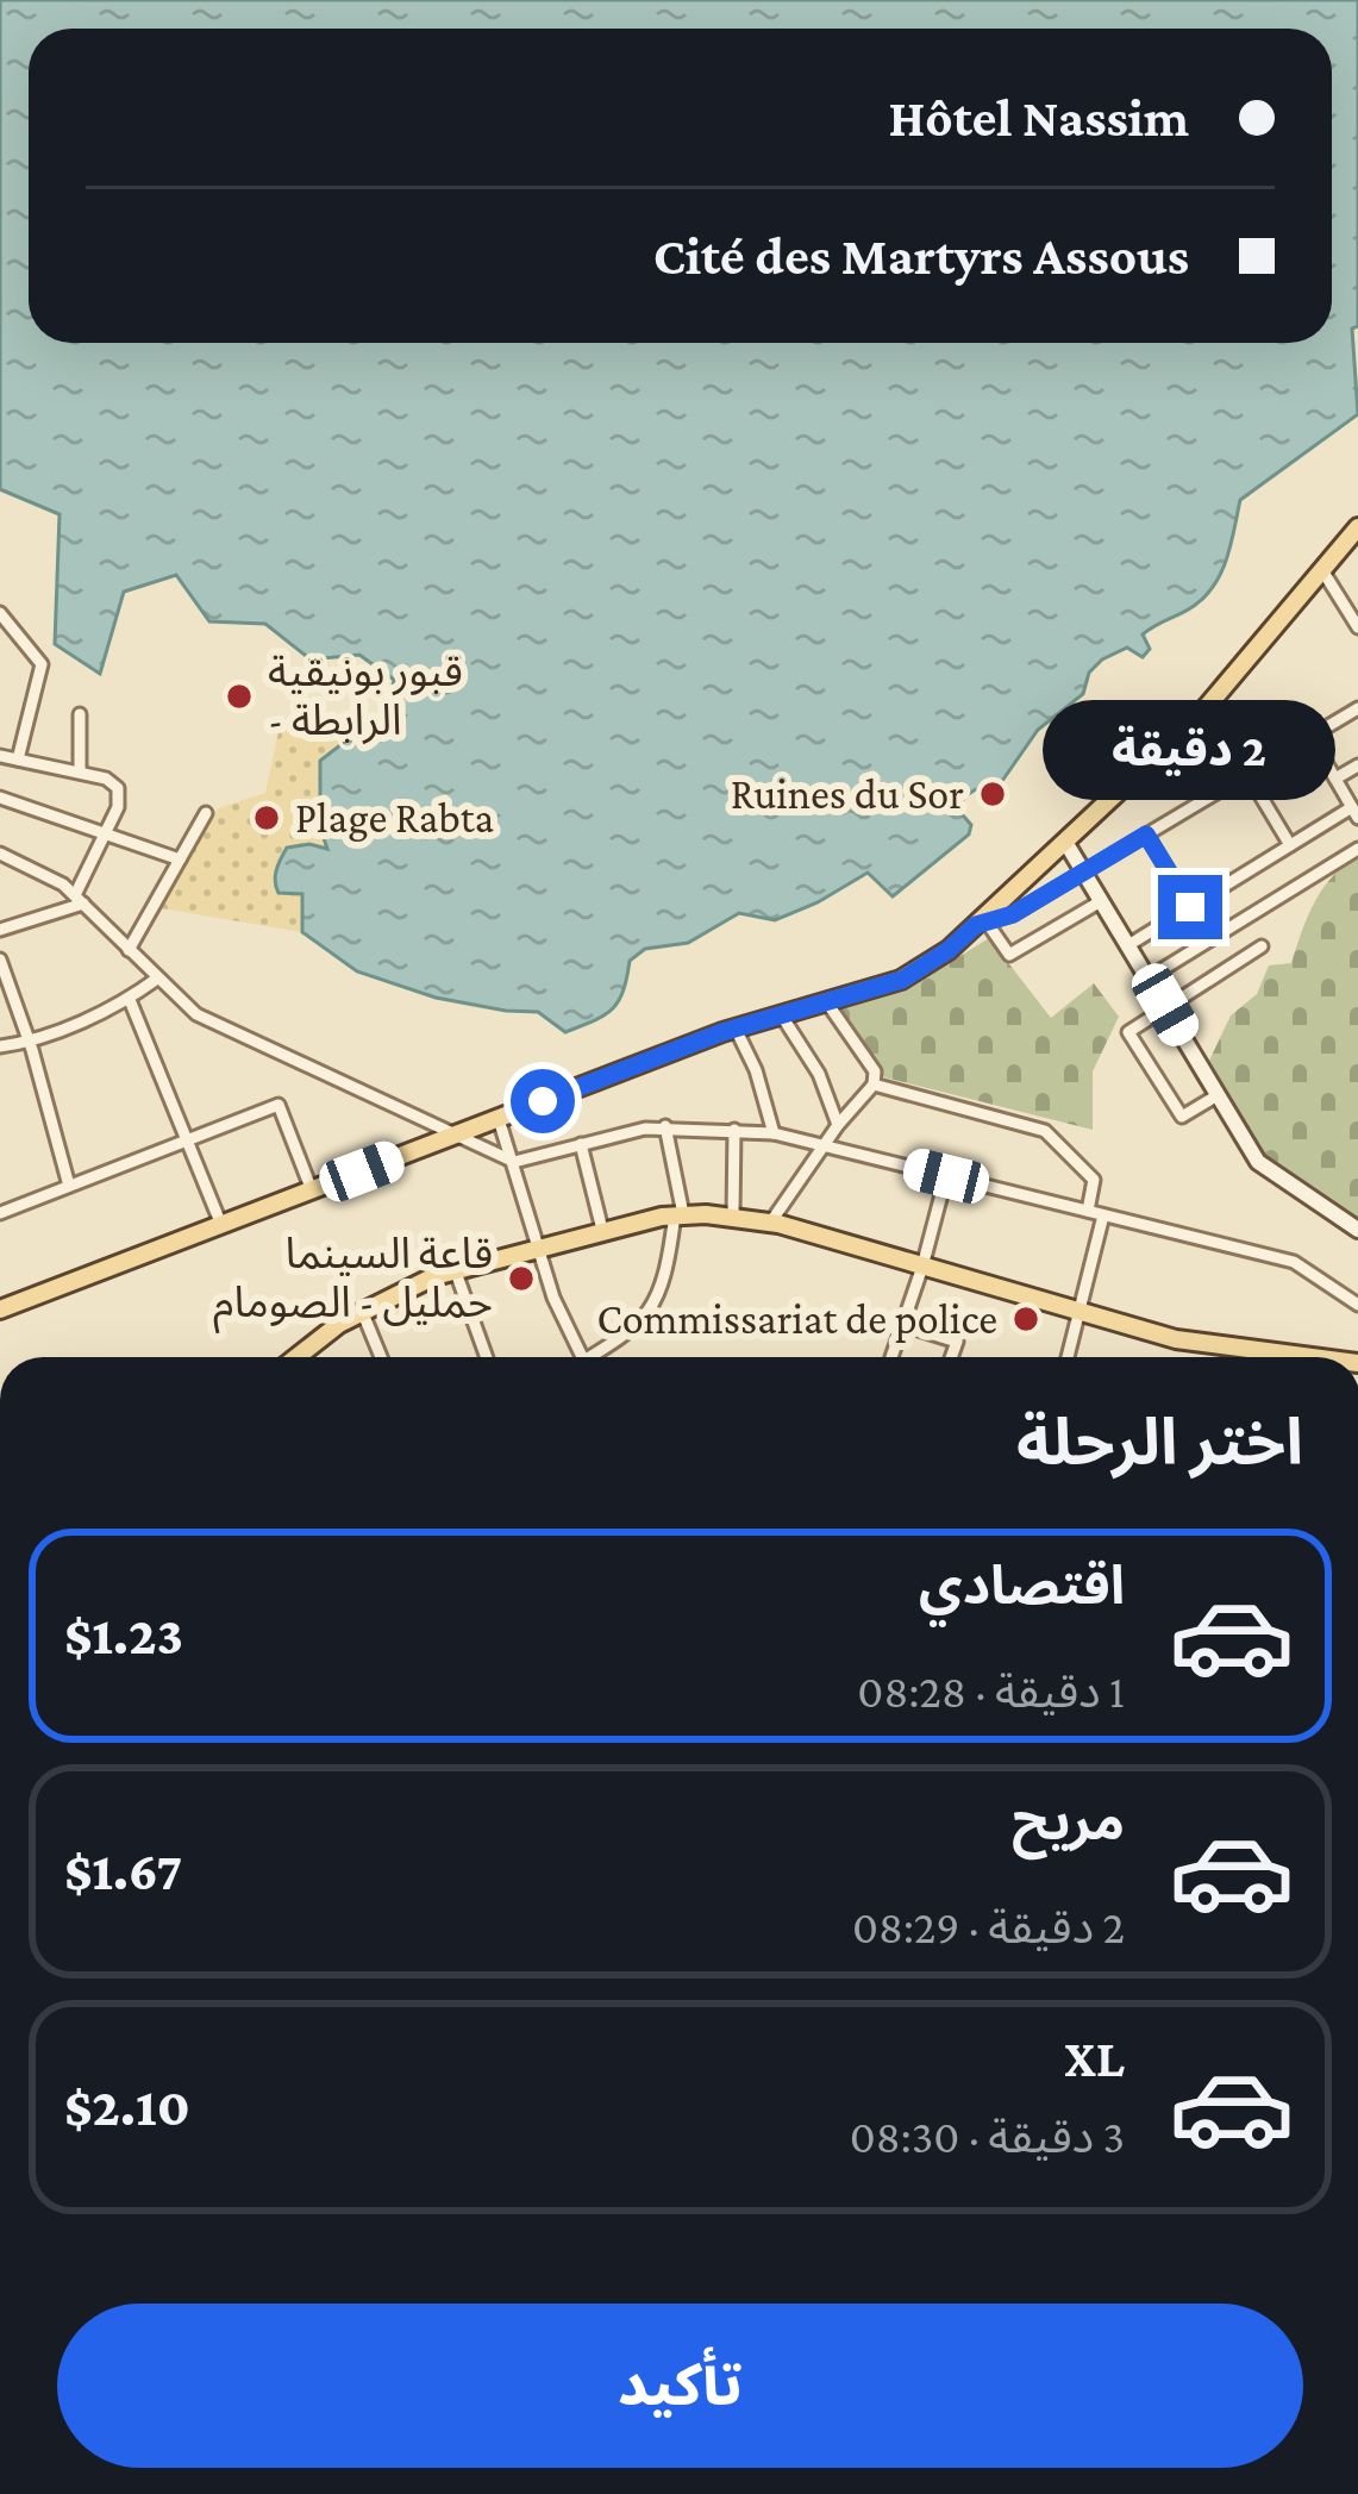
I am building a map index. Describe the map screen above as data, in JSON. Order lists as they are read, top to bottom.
{
  "places": [
    "قبور بونيقية - الرابطة",
    "Ruines du Sor",
    "Plage Rabta",
    "قاعة السينما حمليل - الصومام",
    "Commissariat de police"
  ],
  "page": {
    "banner": ["Hôtel Nassim", "Cité des Martyrs Assous"],
    "bubble": "2 دقيقة",
    "heading": "اختر الرحلة",
    "list": [
      {
        "name": "اقتصادي",
        "note": "1 دقيقة · 08:28",
        "value": "$1.23"
      },
      {
        "name": "مريح",
        "note": "2 دقيقة · 08:29",
        "value": "$1.67"
      },
      {
        "name": "XL",
        "note": "3 دقيقة · 08:30",
        "value": "$2.10"
      }
    ],
    "buttons": "تأكيد"
  }
}
